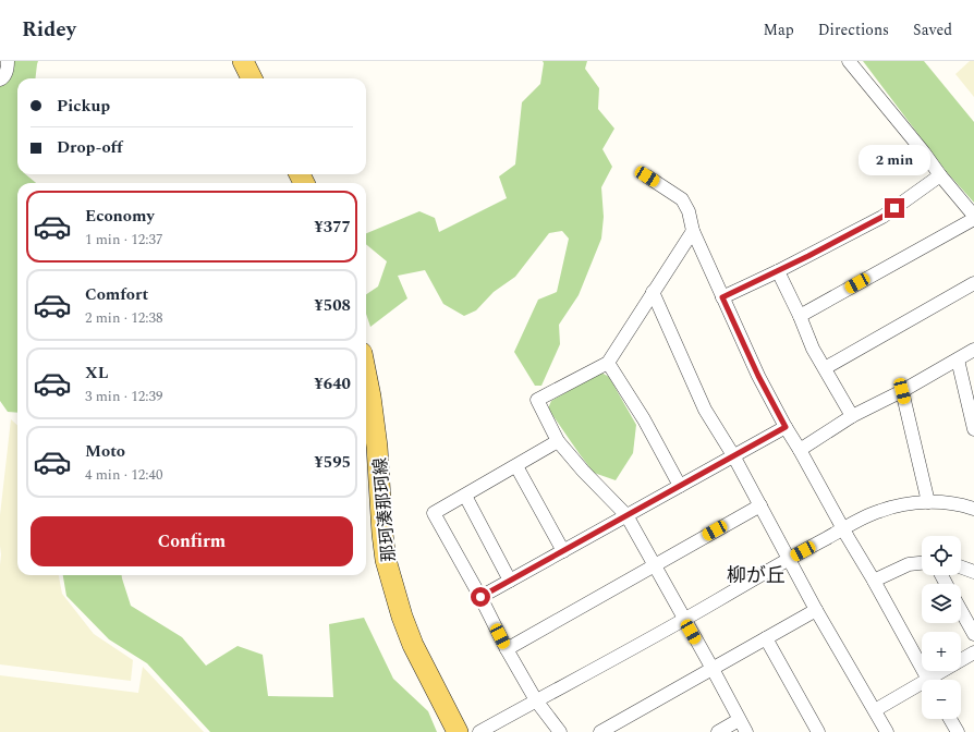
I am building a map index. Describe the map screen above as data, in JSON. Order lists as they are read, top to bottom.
{
  "streets": {
    "main road": ["那珂湊那珂線"]
  },
  "districts": ["柳が丘"],
  "page": {
    "header": "Ridey",
    "nav": ["Map", "Directions", "Saved"],
    "banner": ["Pickup", "Drop-off"],
    "bubble": "2 min",
    "list": [
      {
        "name": "Economy",
        "note": "1 min · 12:37",
        "value": "¥377"
      },
      {
        "name": "Comfort",
        "note": "2 min · 12:38",
        "value": "¥508"
      },
      {
        "name": "XL",
        "note": "3 min · 12:39",
        "value": "¥640"
      },
      {
        "name": "Moto",
        "note": "4 min · 12:40",
        "value": "¥595"
      }
    ],
    "buttons": "Confirm",
    "map_buttons": ["+", "−"]
  }
}
